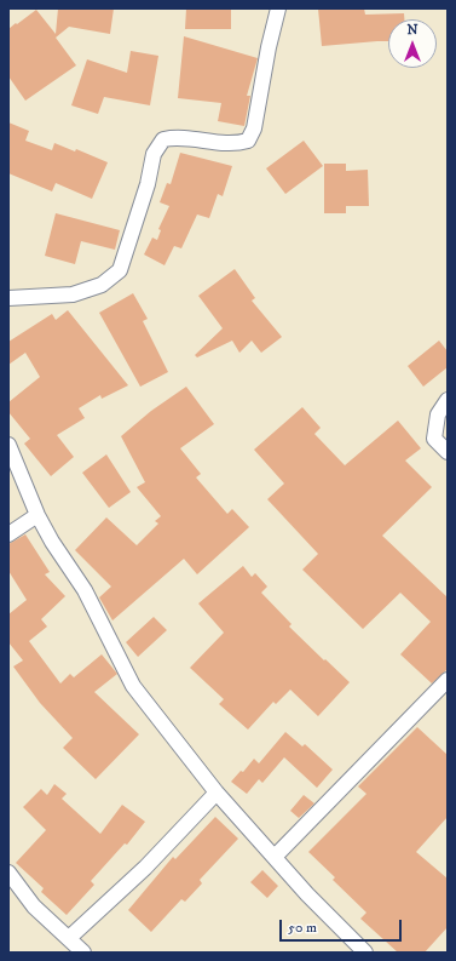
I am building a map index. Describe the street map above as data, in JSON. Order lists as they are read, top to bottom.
{
  "scale_bar": "50 m",
  "north": "top"
}
